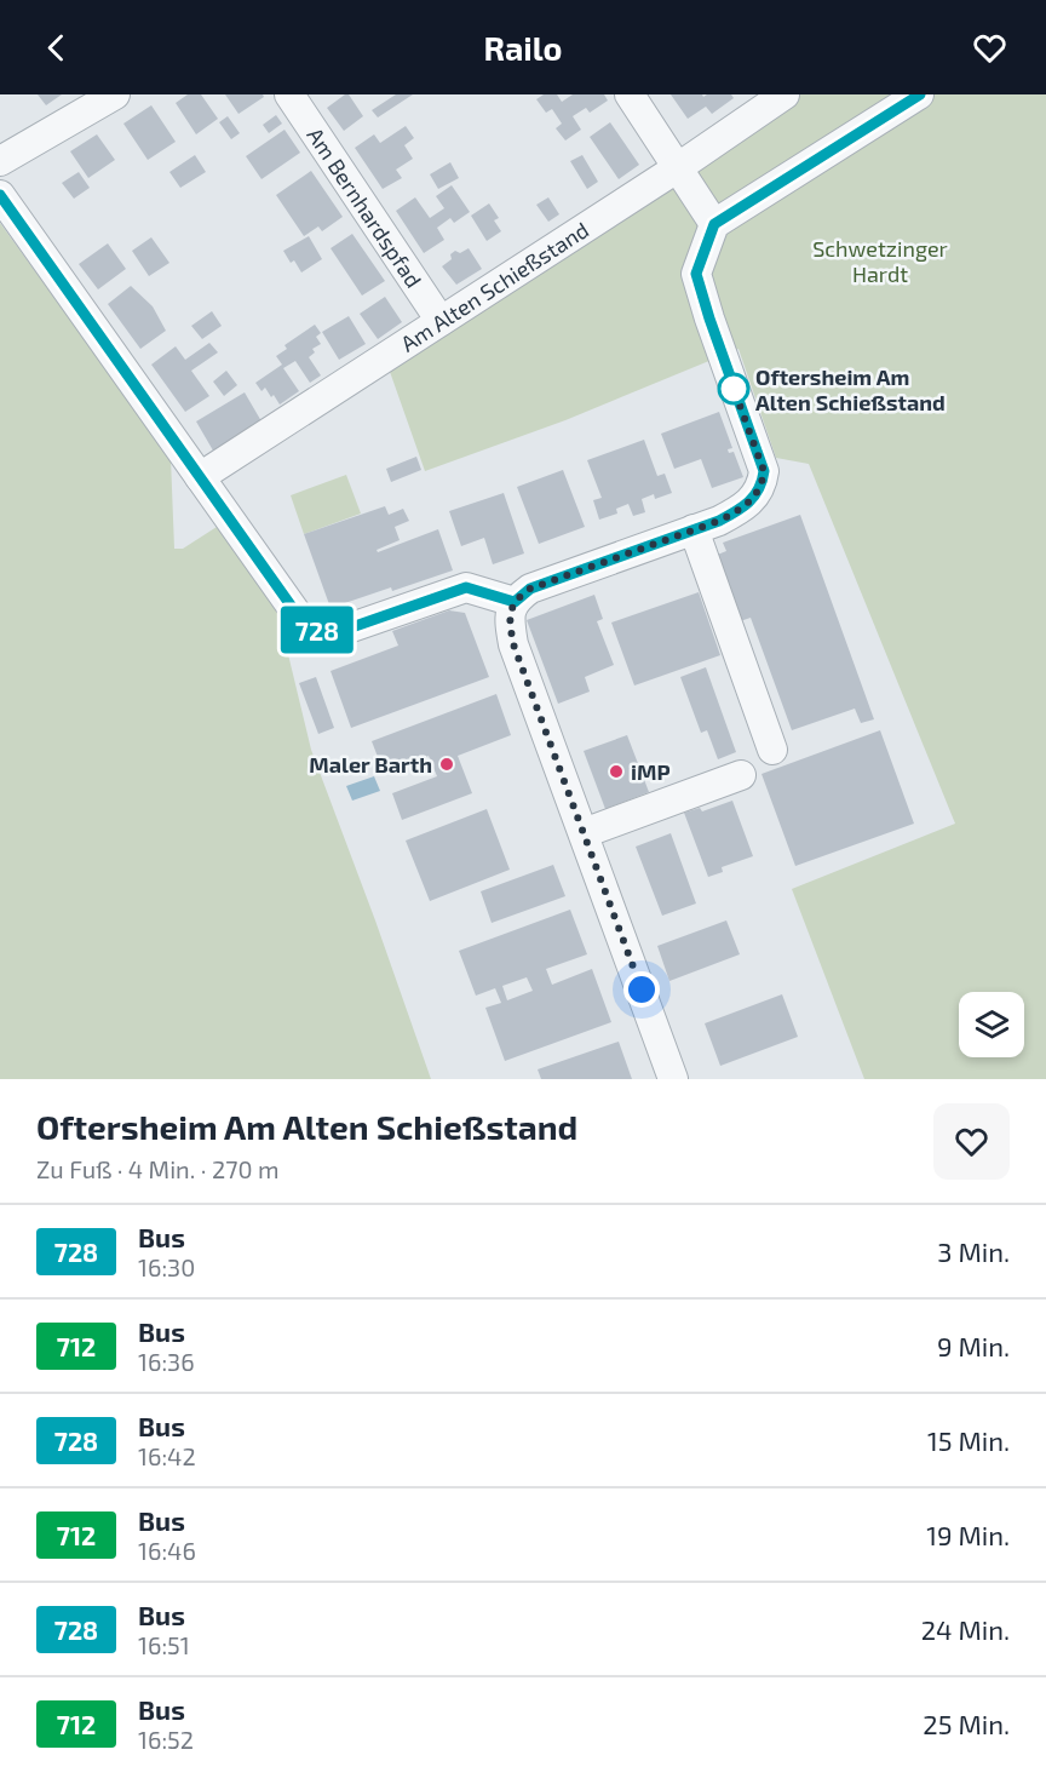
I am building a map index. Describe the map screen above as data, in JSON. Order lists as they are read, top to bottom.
{
  "streets": {
    "street": ["Am Bernhardspfad", "Am Alten Schießstand"]
  },
  "crossings": [
    ["Am Bernhardspfad", "Am Alten Schießstand"]
  ],
  "parks": ["Schwetzinger Hardt"],
  "places": ["Oftersheim Am Alten Schießstand", "Maler Barth", "iMP"],
  "lines": ["bus line 728"],
  "page": {
    "header": "Railo",
    "on_map": "728",
    "heading": ["Oftersheim Am Alten Schießstand", "Zu Fuß · 4 Min. · 270 m"],
    "list": [
      {
        "mark": "728",
        "name": "Bus",
        "note": "16:30",
        "value": "3 Min."
      },
      {
        "mark": "712",
        "name": "Bus",
        "note": "16:36",
        "value": "9 Min."
      },
      {
        "mark": "728",
        "name": "Bus",
        "note": "16:42",
        "value": "15 Min."
      },
      {
        "mark": "712",
        "name": "Bus",
        "note": "16:46",
        "value": "19 Min."
      },
      {
        "mark": "728",
        "name": "Bus",
        "note": "16:51",
        "value": "24 Min."
      },
      {
        "mark": "712",
        "name": "Bus",
        "note": "16:52",
        "value": "25 Min."
      }
    ]
  }
}
